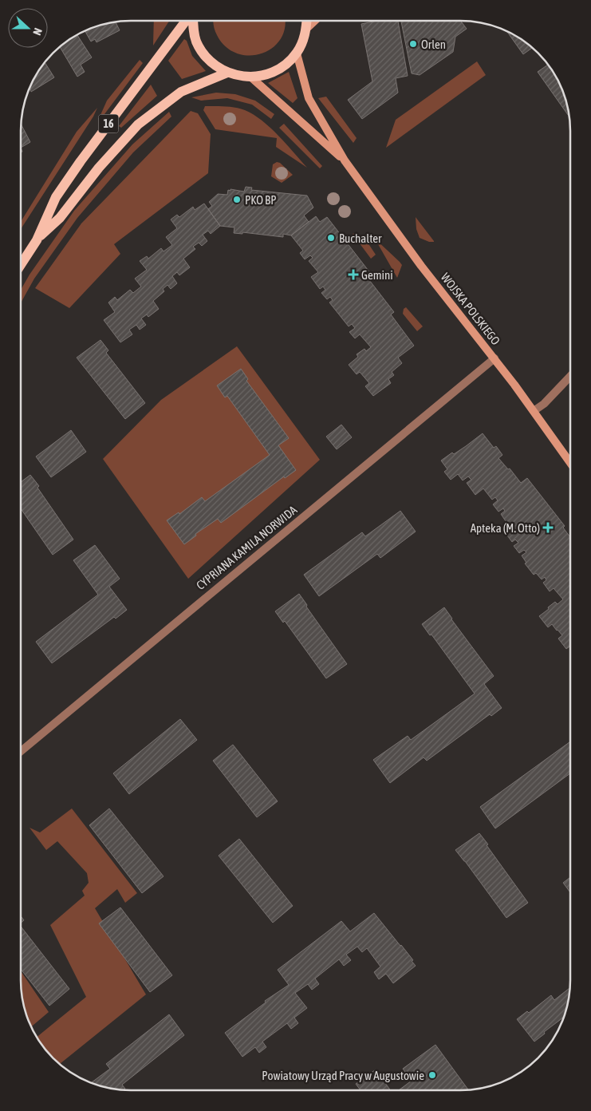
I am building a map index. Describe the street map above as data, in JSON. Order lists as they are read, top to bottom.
{
  "streets": {
    "main road": ["16"],
    "street": ["WOJSKA POLSKIEGO", "CYPRIANA KAMILA NORWIDA"]
  },
  "crossings": [
    ["16", "WOJSKA POLSKIEGO"],
    ["WOJSKA POLSKIEGO", "CYPRIANA KAMILA NORWIDA"]
  ],
  "places": {
    "other": [
      "Orlen",
      "PKO BP",
      "Buchalter",
      "Powiatowy Urząd Pracy w Augustowie"
    ],
    "health": ["Gemini", "Apteka (M. Otto)"]
  },
  "north": "right"
}
